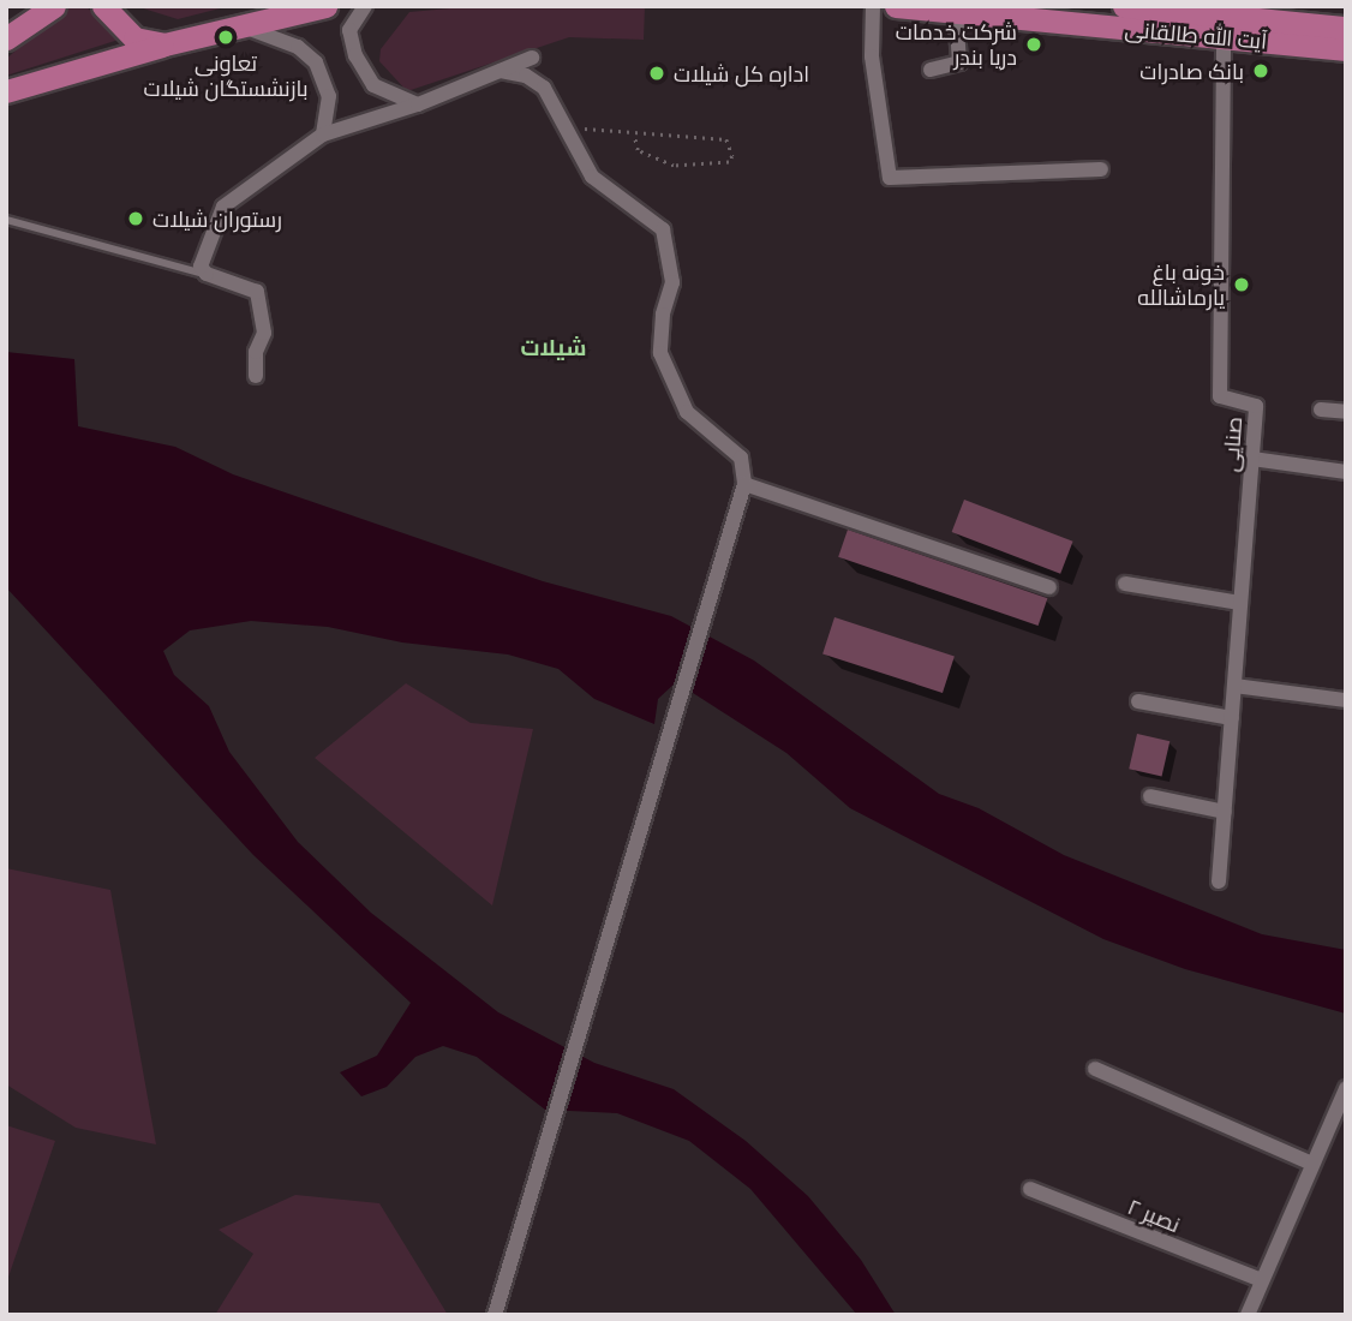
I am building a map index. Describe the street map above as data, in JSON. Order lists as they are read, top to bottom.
{
  "streets": {
    "main road": ["آیت الله طالقانی"],
    "street": ["صنایی", "نصیر ۲"]
  },
  "crossings": [
    ["آیت الله طالقانی", "صنایی"]
  ],
  "districts": ["شیلات"],
  "places": [
    "تعاونی بازنشستگان شیلات",
    "شرکت خدمات دریا بندر",
    "بانک صادرات",
    "اداره کل شیلات",
    "رستوران شیلات",
    "خونه باغ یارماشالله"
  ]
}
